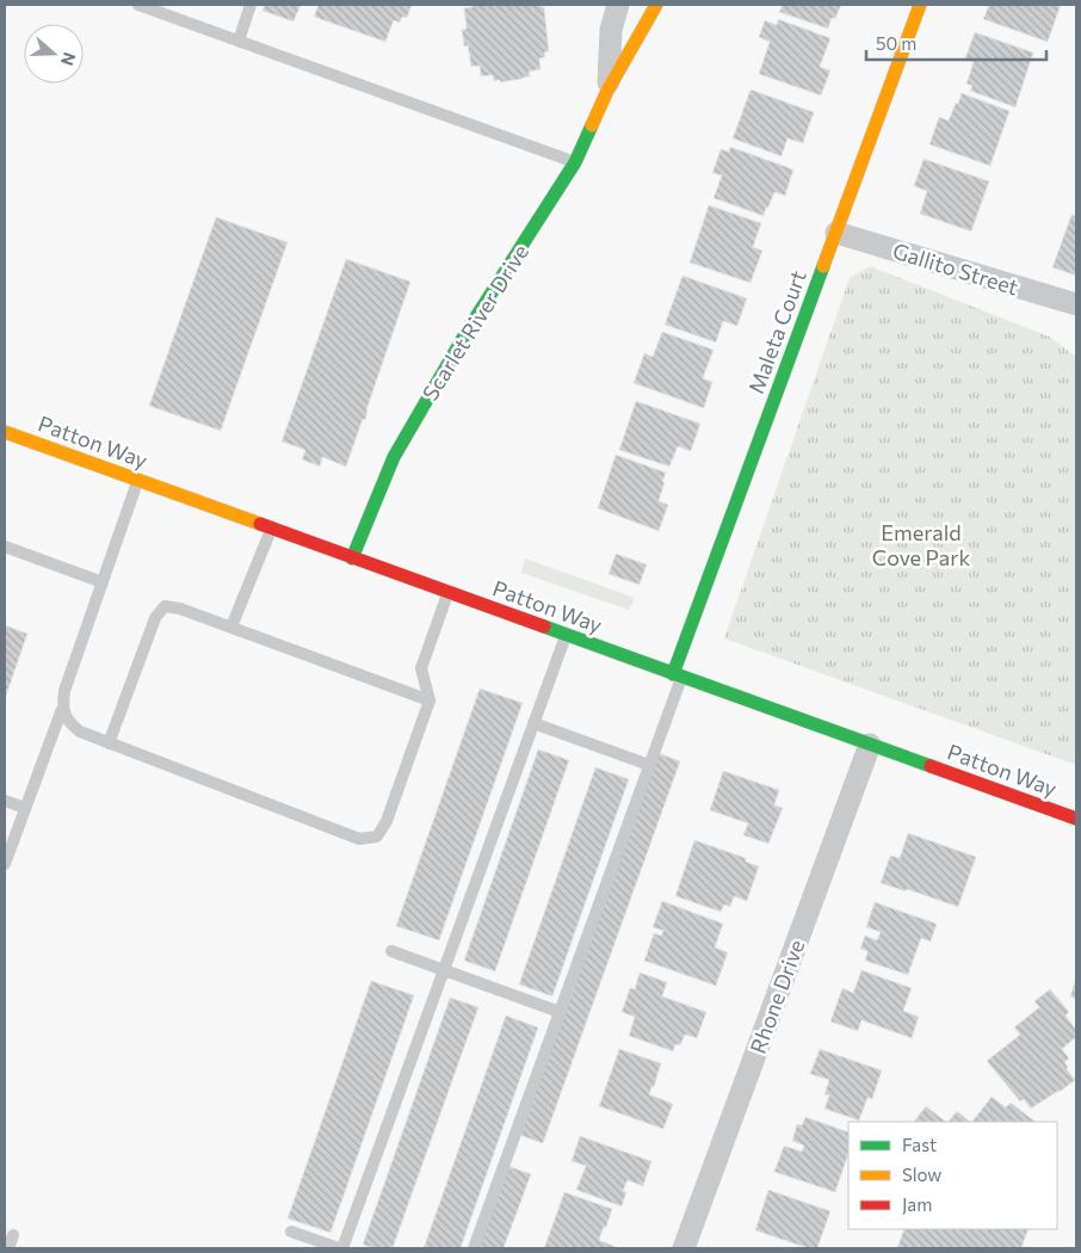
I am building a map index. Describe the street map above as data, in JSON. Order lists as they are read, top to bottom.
{
  "streets": {
    "street": [
      "Gallito Street",
      "Scarlet River Drive",
      "Maleta Court",
      "Patton Way",
      "Rhone Drive"
    ]
  },
  "crossings": [
    ["Gallito Street", "Maleta Court"],
    ["Scarlet River Drive", "Patton Way"],
    ["Maleta Court", "Patton Way"],
    ["Patton Way", "Rhone Drive"]
  ],
  "parks": ["Emerald Cove Park"],
  "legend": ["Fast", "Slow", "Jam"],
  "scale_bar": "50 m",
  "north": "right"
}
